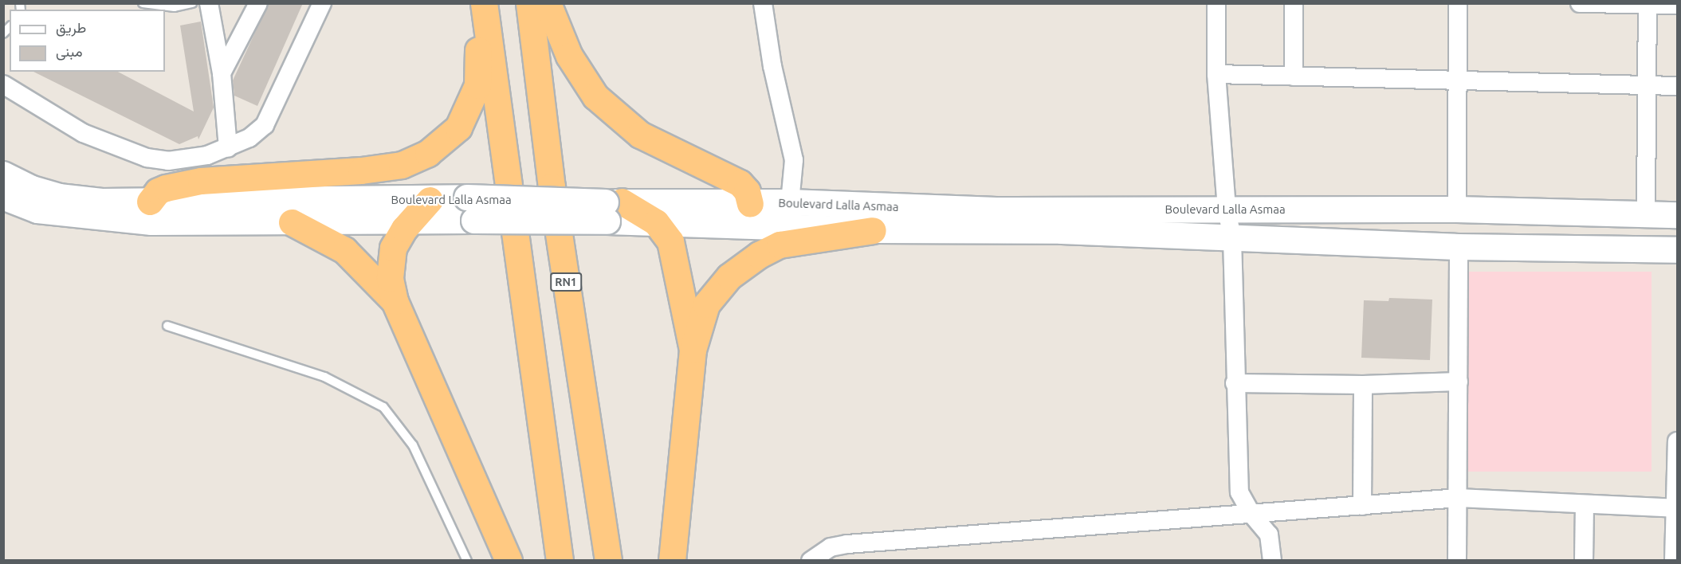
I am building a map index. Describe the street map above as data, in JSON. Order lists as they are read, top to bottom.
{
  "streets": {
    "highway": ["RN1"],
    "main road": ["Boulevard Lalla Asmaa"]
  },
  "legend": ["طريق", "مبنى"]
}
